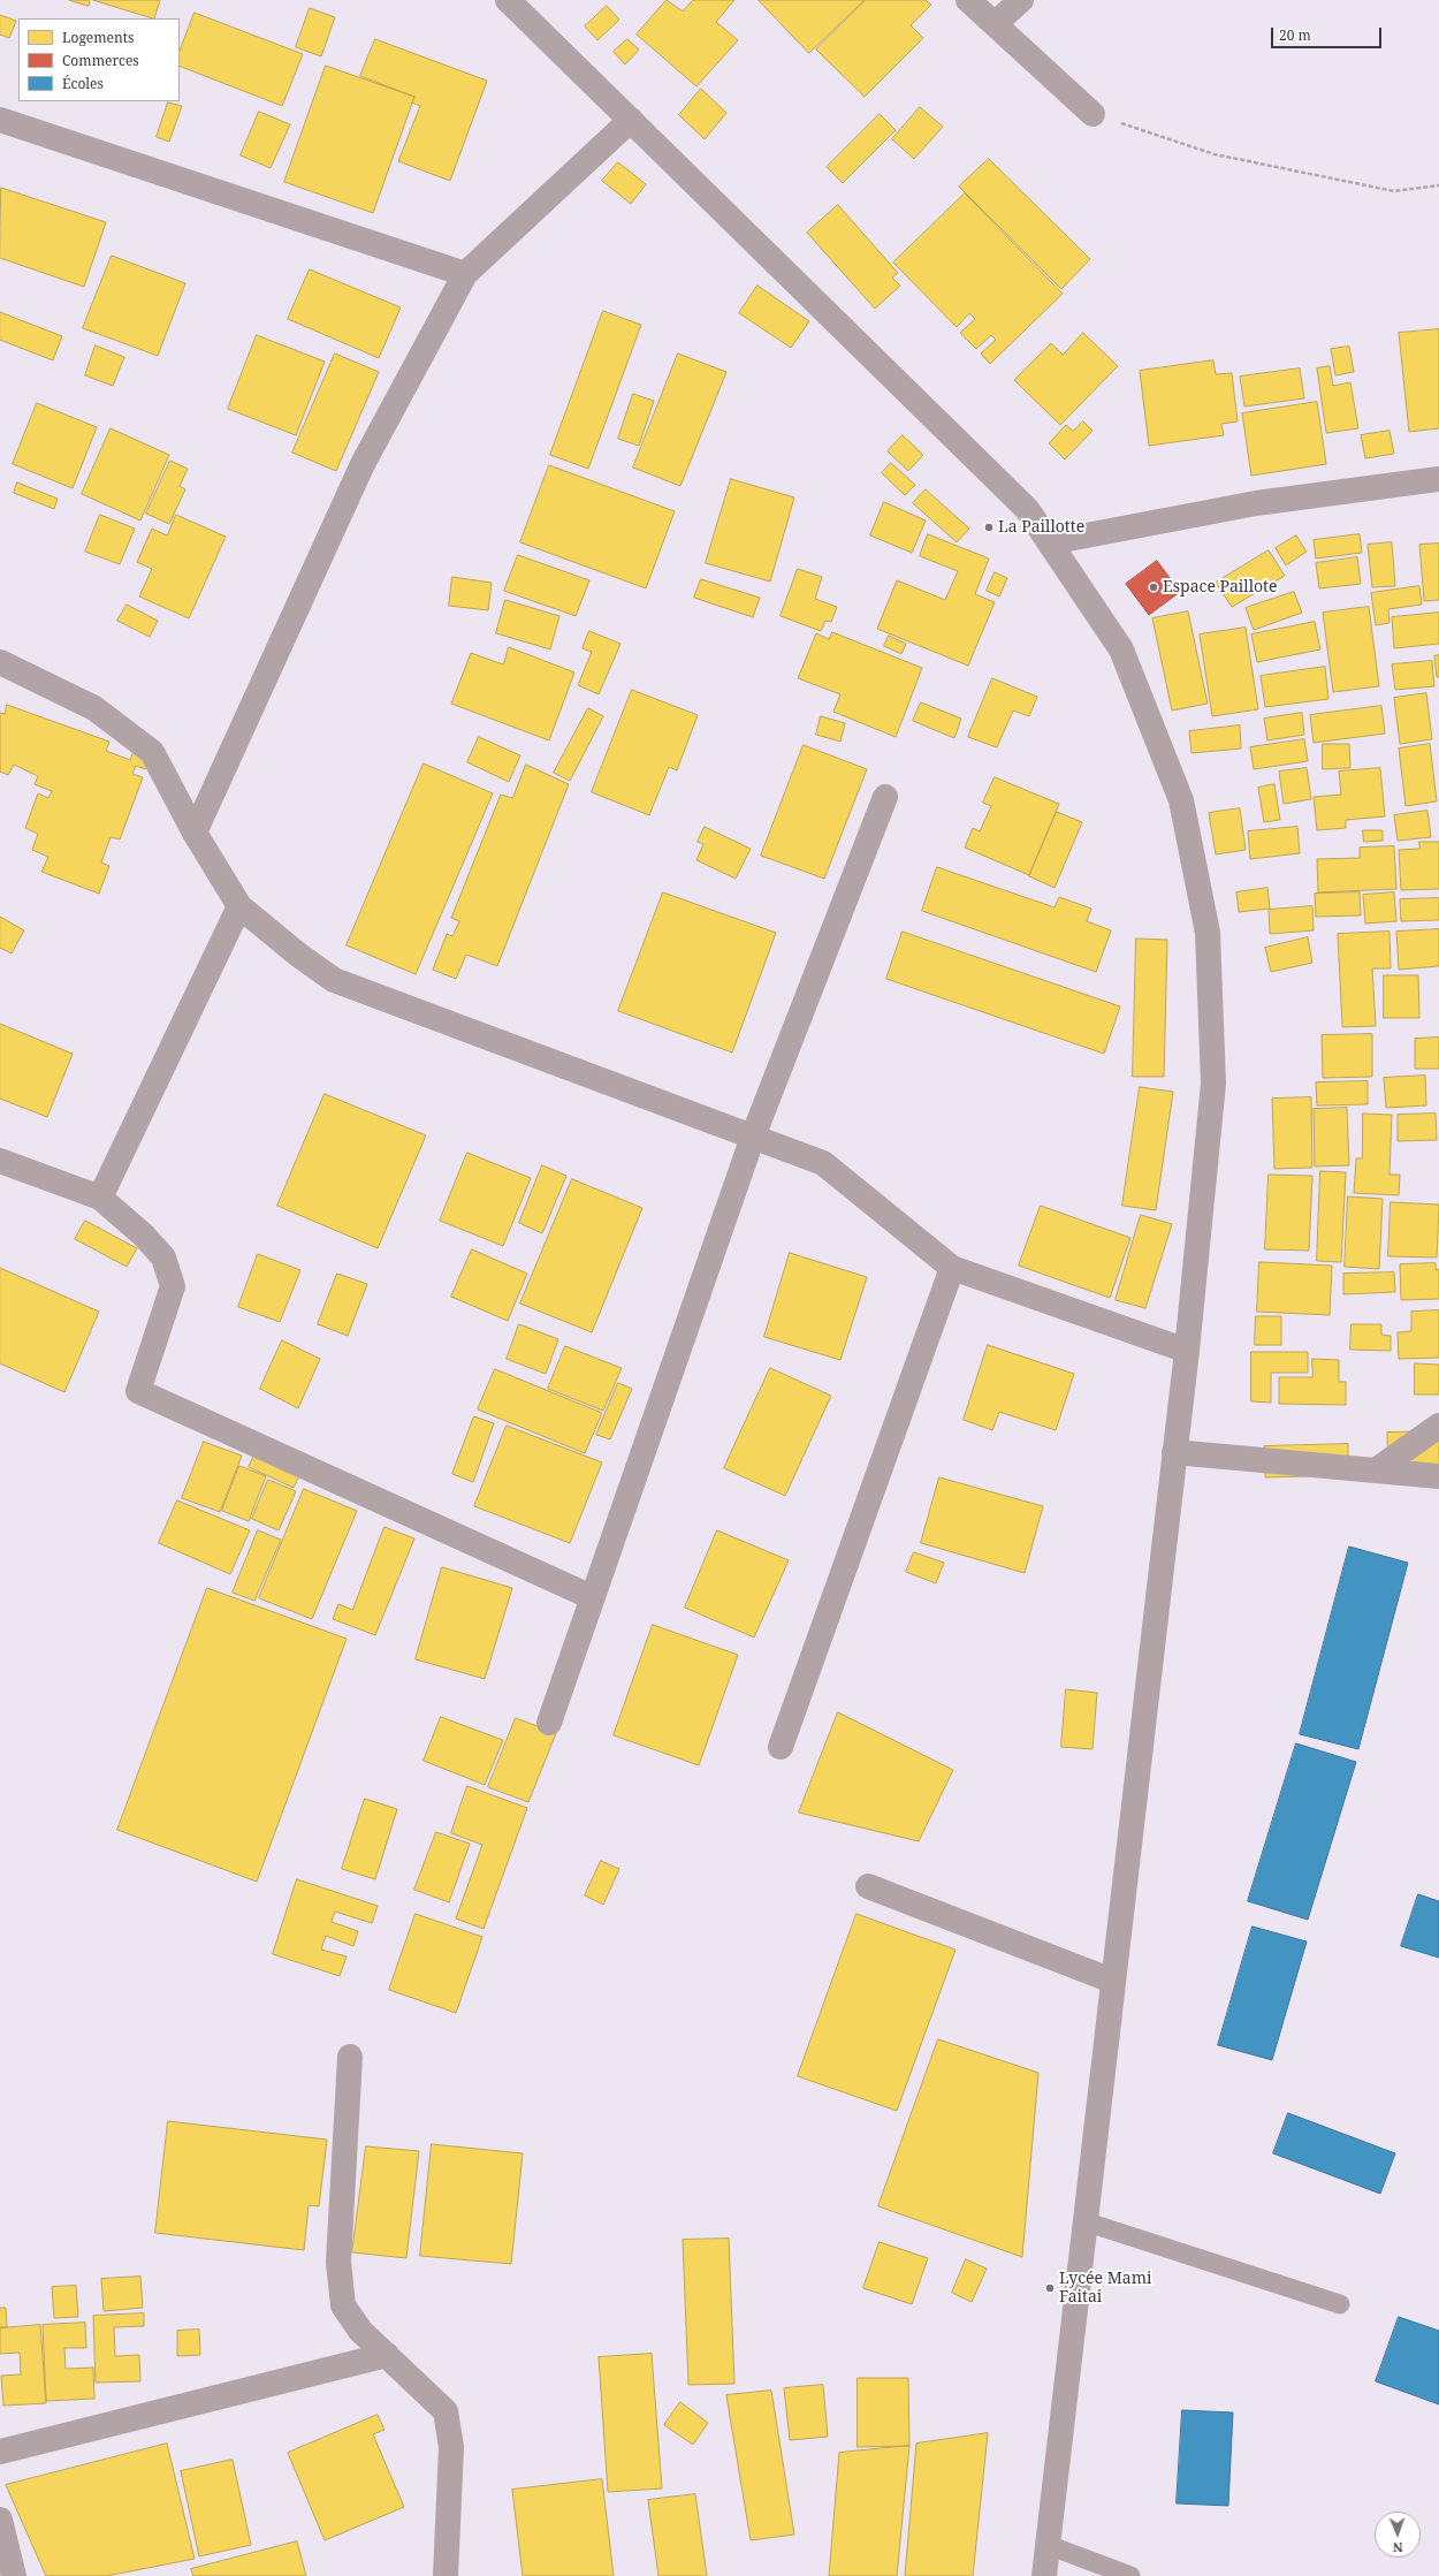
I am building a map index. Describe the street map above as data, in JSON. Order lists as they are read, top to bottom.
{
  "places": ["La Paillotte", "Espace Paillote", "Lycée Mami Faitai"],
  "legend": ["Logements", "Commerces", "Écoles"],
  "scale_bar": "20 m",
  "north": "bottom"
}
